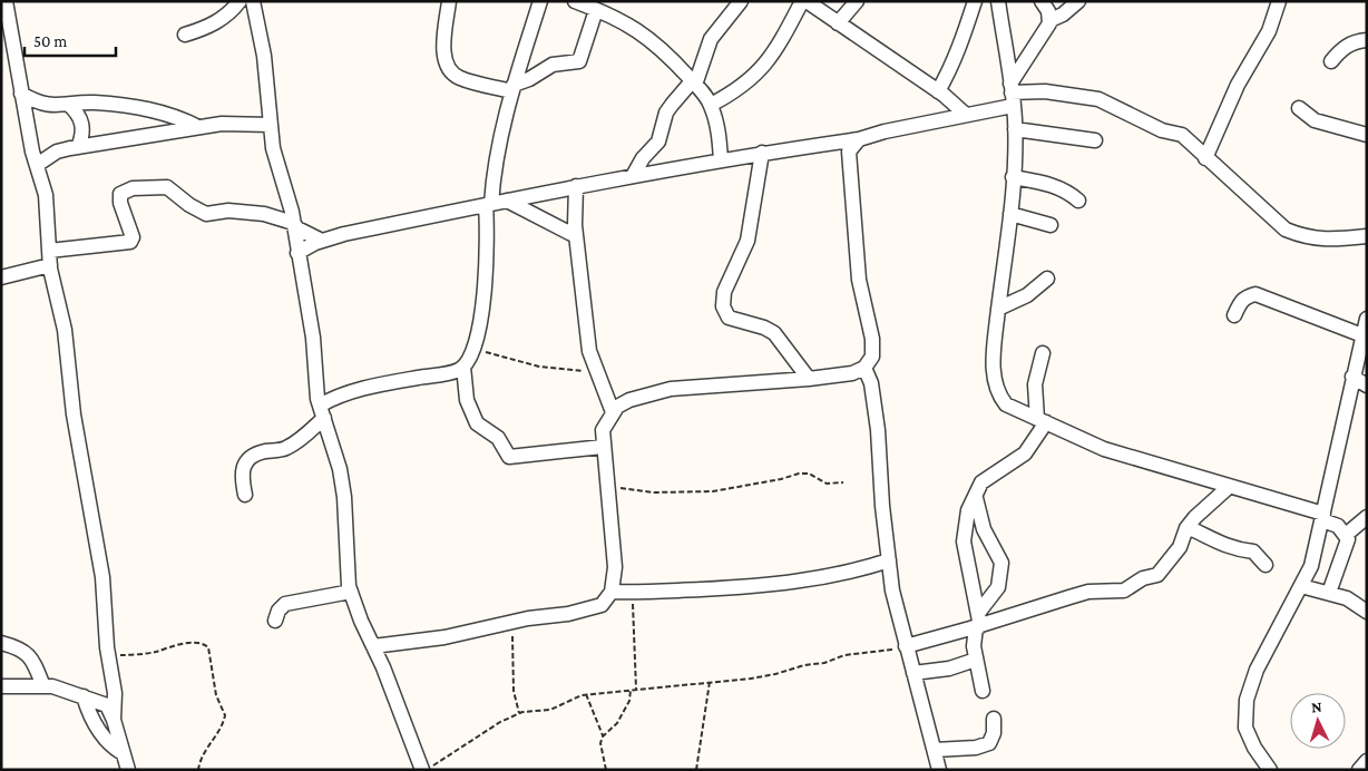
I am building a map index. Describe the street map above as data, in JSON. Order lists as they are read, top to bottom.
{
  "scale_bar": "50 m",
  "north": "top"
}
